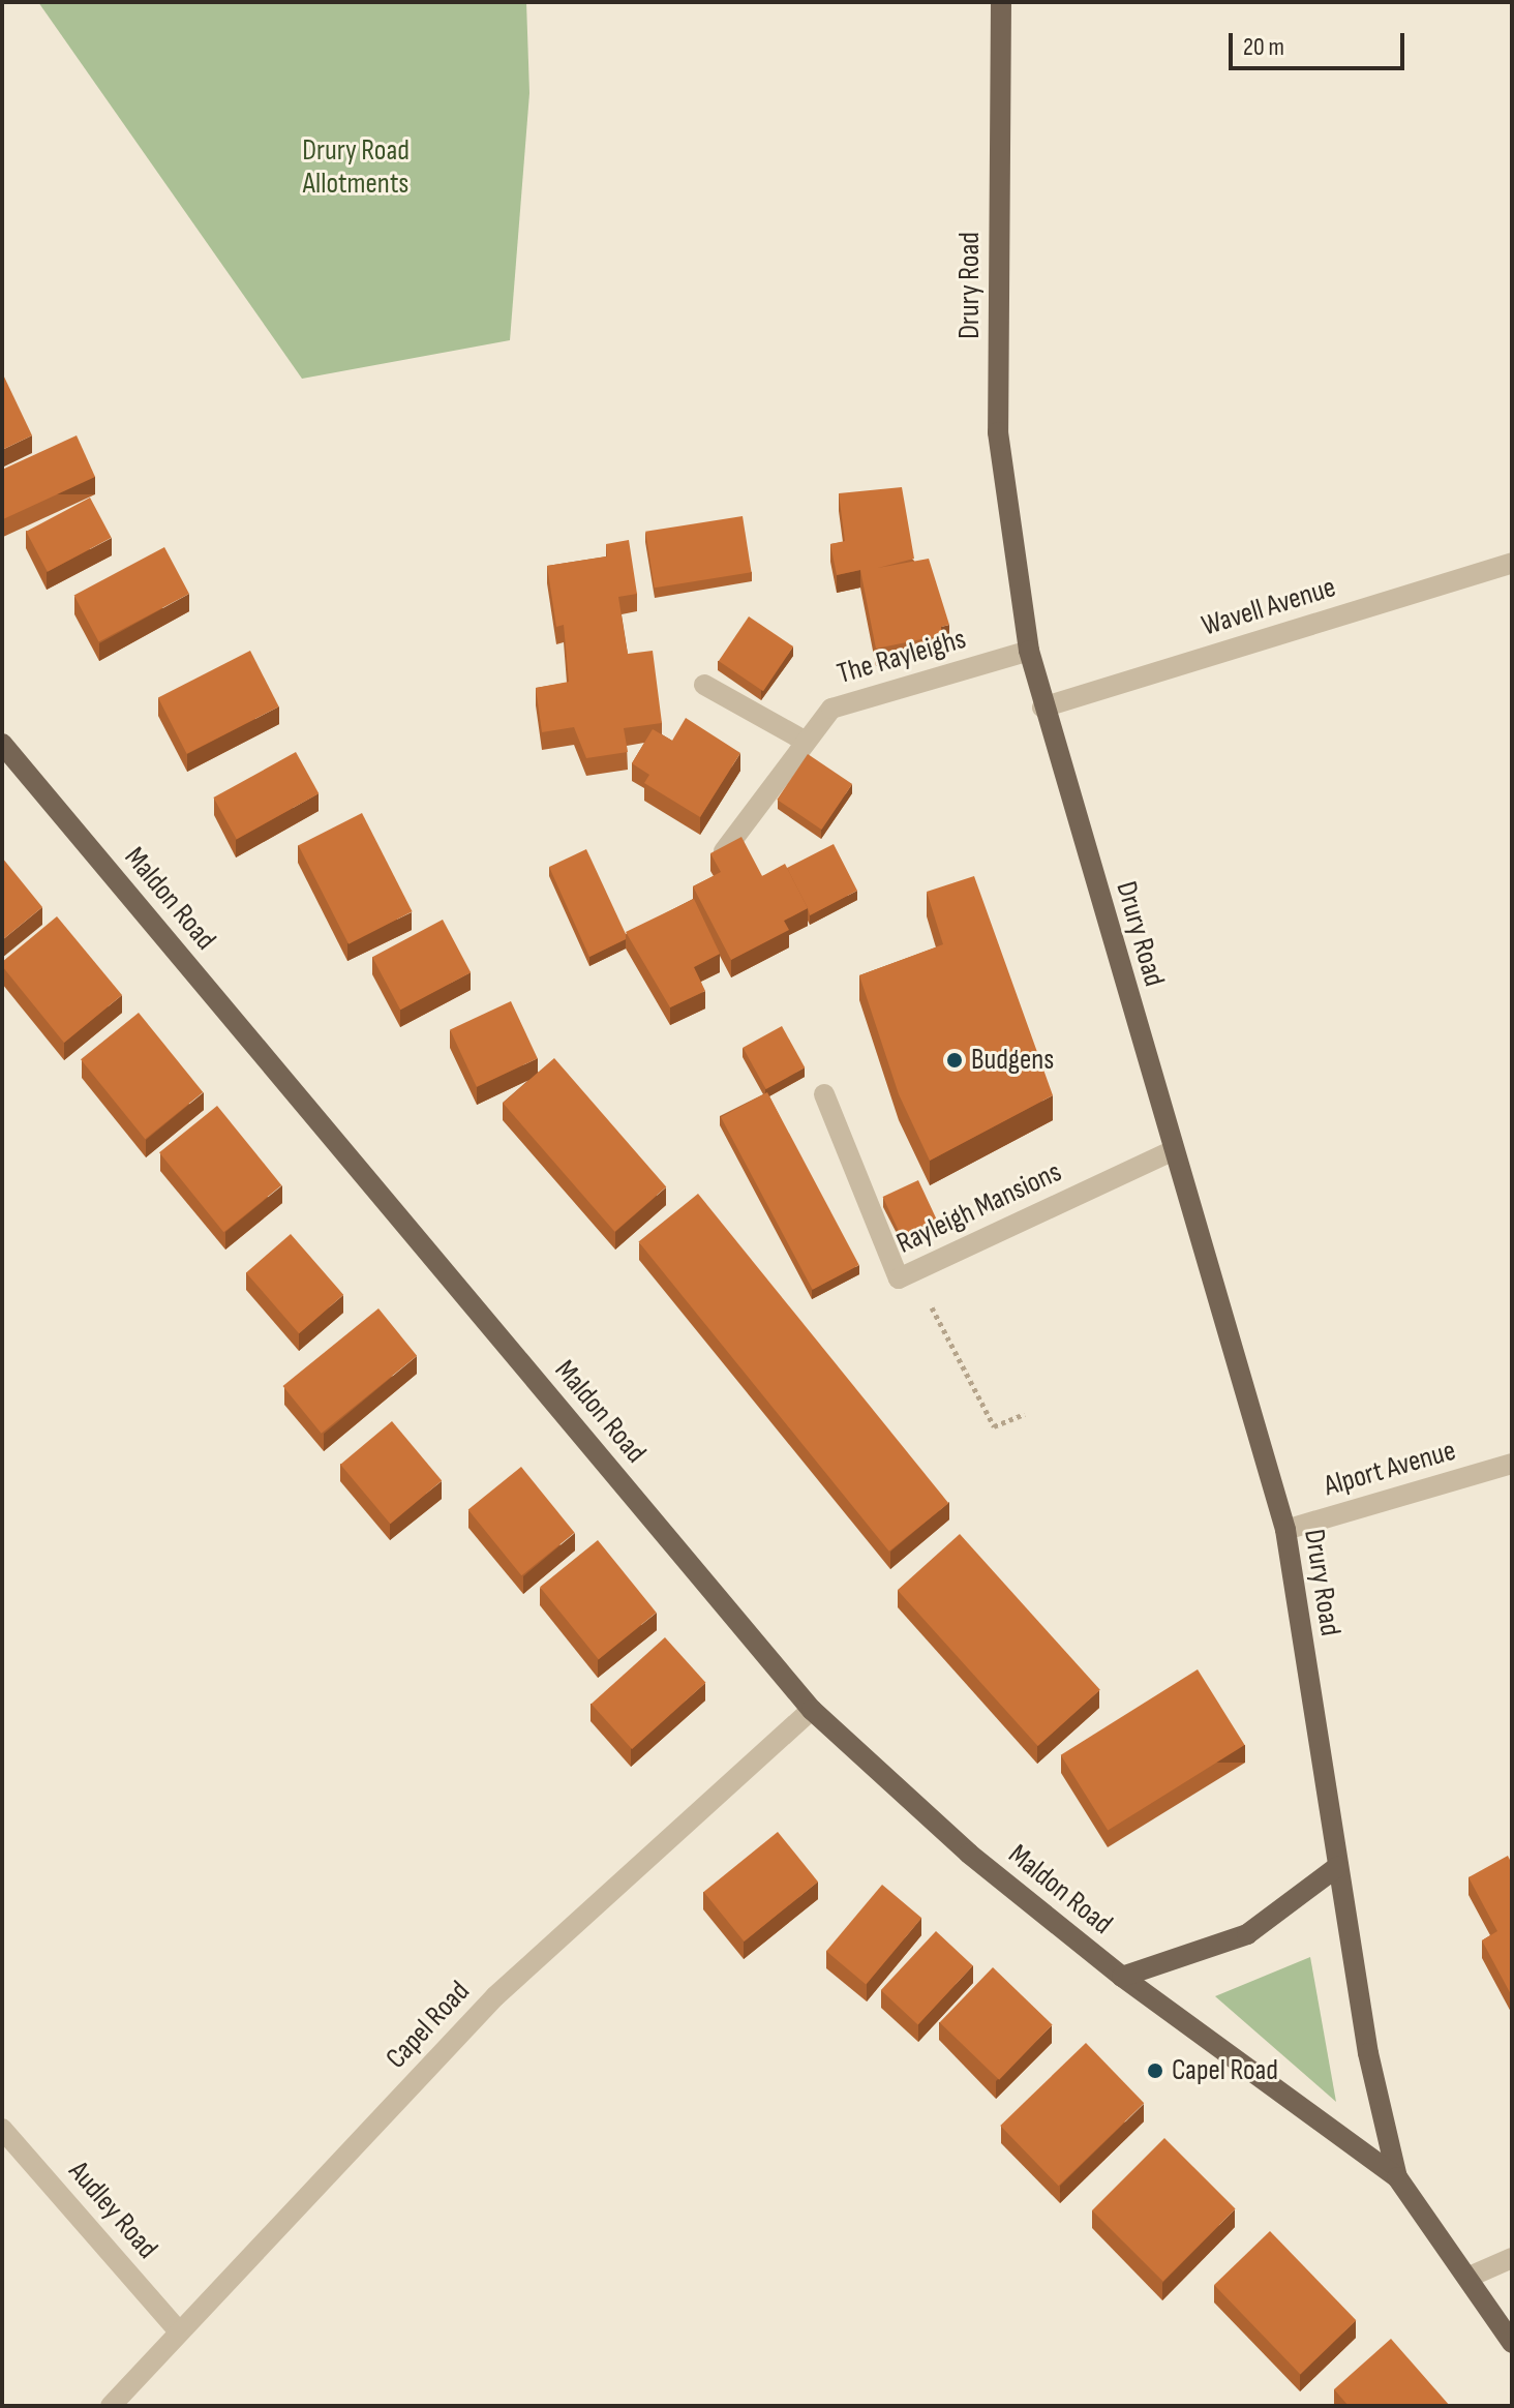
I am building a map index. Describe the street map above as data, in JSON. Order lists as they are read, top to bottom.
{
  "streets": {
    "main road": ["Drury Road", "Maldon Road"],
    "street": [
      "Wavell Avenue",
      "The Rayleighs",
      "Rayleigh Mansions",
      "Alport Avenue",
      "Capel Road",
      "Audley Road"
    ]
  },
  "crossings": [
    ["Drury Road", "Wavell Avenue"],
    ["Drury Road", "The Rayleighs"],
    ["Drury Road", "Maldon Road"],
    ["Drury Road", "Rayleigh Mansions"],
    ["Drury Road", "Alport Avenue"],
    ["Maldon Road", "Capel Road"],
    ["Capel Road", "Audley Road"]
  ],
  "parks": ["Drury Road Allotments"],
  "places": ["Budgens", "Capel Road"],
  "scale_bar": "20 m"
}
